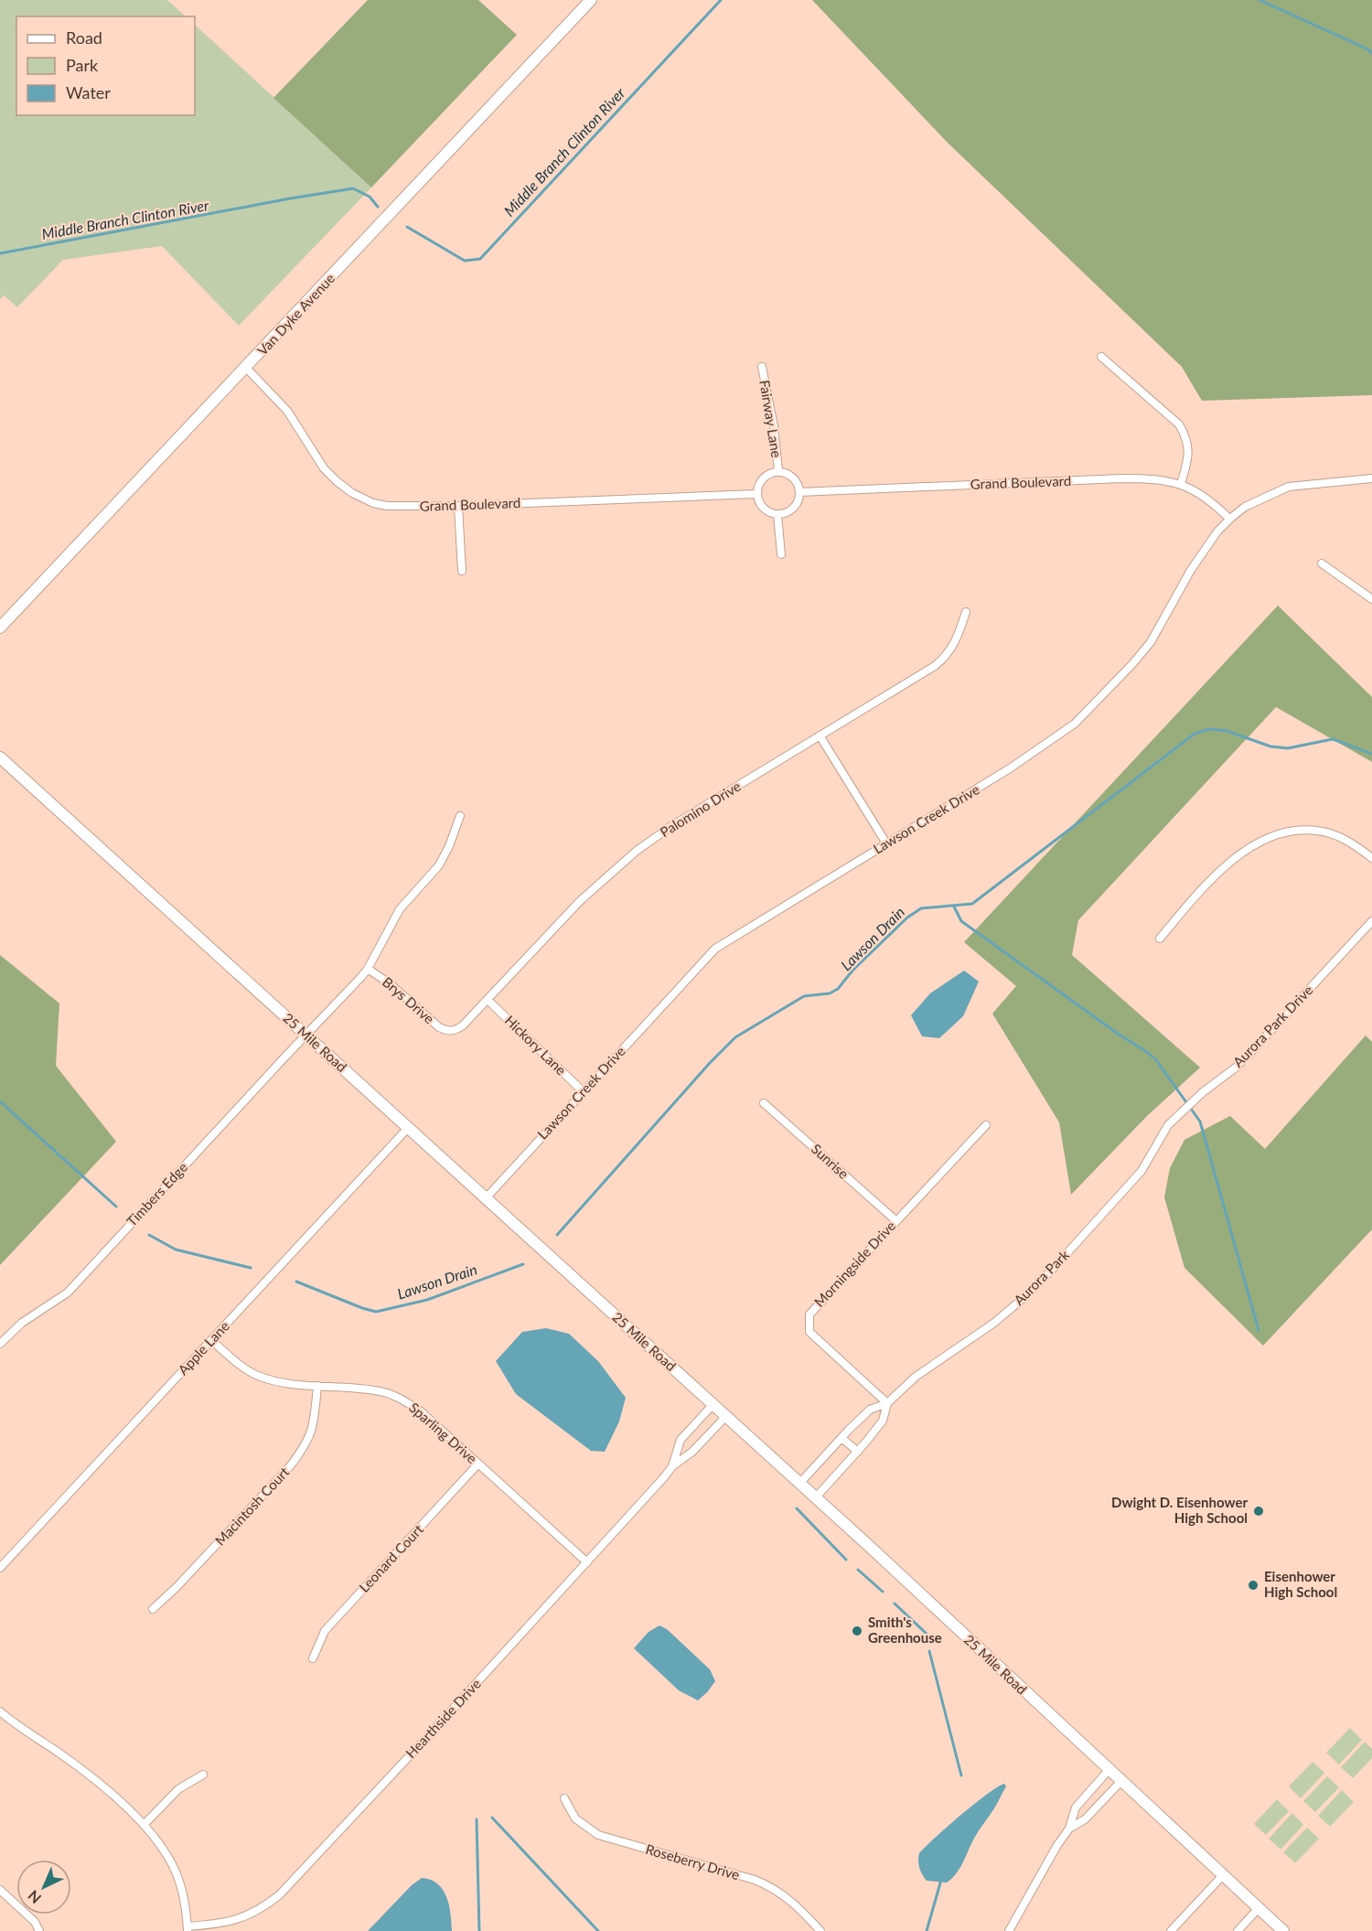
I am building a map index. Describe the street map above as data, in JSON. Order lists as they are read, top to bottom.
{
  "streets": {
    "street": [
      "Van Dyke Avenue",
      "Fairway Lane",
      "Grand Boulevard",
      "Palomino Drive",
      "Lawson Creek Drive",
      "Brys Drive",
      "Aurora Park Drive",
      "25 Mile Road",
      "Hickory Lane",
      "Sunrise",
      "Timbers Edge",
      "Morningside Drive",
      "Aurora Park",
      "Apple Lane",
      "Sparling Drive",
      "Macintosh Court",
      "Leonard Court",
      "Hearthside Drive",
      "Roseberry Drive"
    ]
  },
  "crossings": [
    ["Van Dyke Avenue", "Grand Boulevard"],
    ["Fairway Lane", "Grand Boulevard"],
    ["Grand Boulevard", "Lawson Creek Drive"],
    ["Palomino Drive", "Brys Drive"],
    ["Palomino Drive", "Hickory Lane"],
    ["Lawson Creek Drive", "25 Mile Road"],
    ["Lawson Creek Drive", "Hickory Lane"],
    ["Brys Drive", "Timbers Edge"],
    ["Aurora Park Drive", "Aurora Park"],
    ["25 Mile Road", "Timbers Edge"],
    ["25 Mile Road", "Aurora Park"],
    ["25 Mile Road", "Apple Lane"],
    ["25 Mile Road", "Hearthside Drive"],
    ["Sunrise", "Morningside Drive"],
    ["Morningside Drive", "Aurora Park"],
    ["Apple Lane", "Sparling Drive"],
    ["Sparling Drive", "Macintosh Court"],
    ["Sparling Drive", "Leonard Court"],
    ["Sparling Drive", "Hearthside Drive"]
  ],
  "water": ["Middle Branch Clinton River", "Lawson Drain"],
  "places": ["Dwight D. Eisenhower High School", "Eisenhower High School", "Smith's Greenhouse"],
  "legend": ["Road", "Park", "Water"],
  "north": "bottom left"
}
